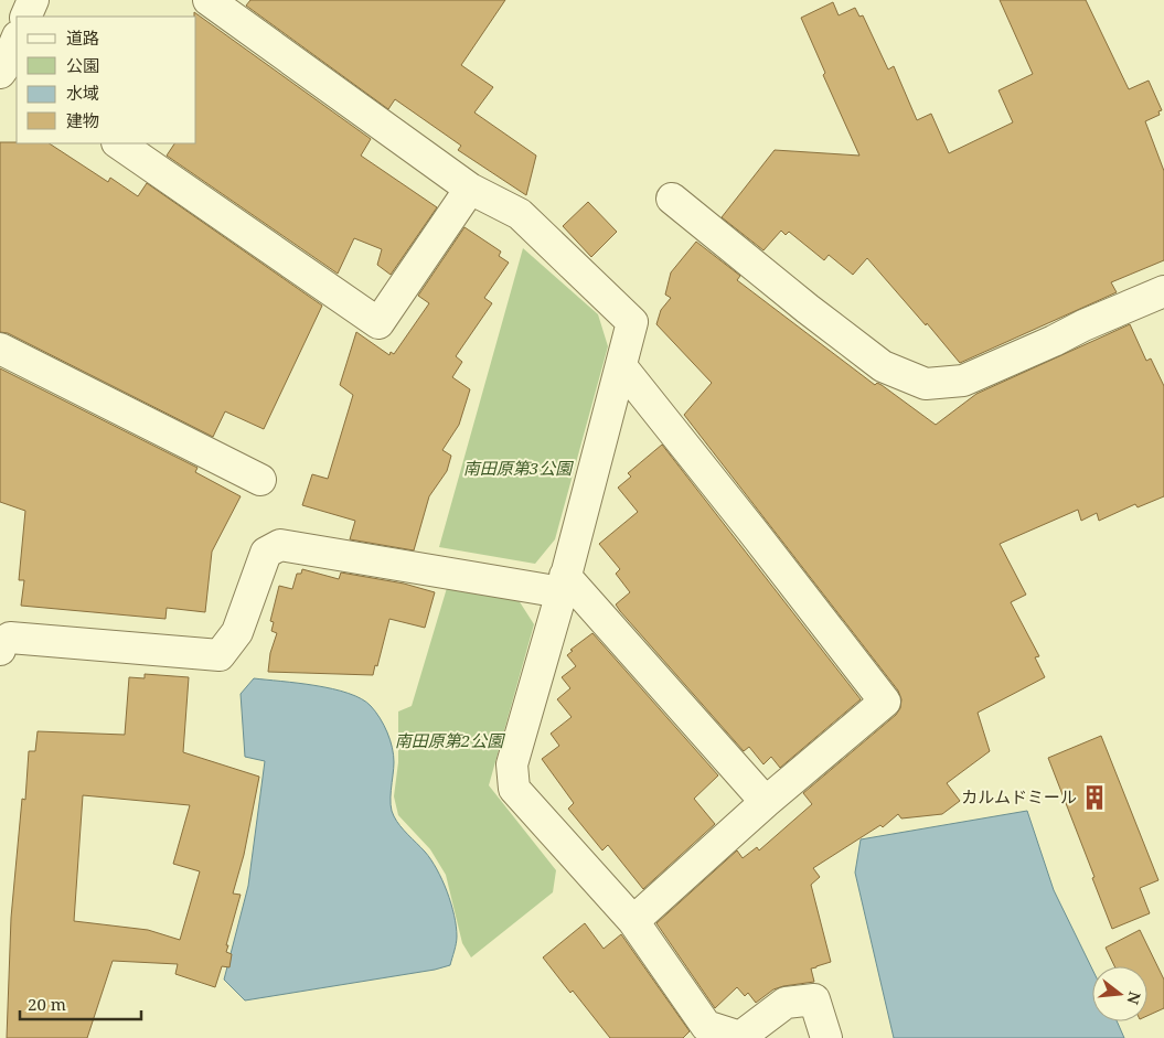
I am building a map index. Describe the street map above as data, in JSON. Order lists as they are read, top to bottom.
{
  "parks": ["南田原第3公園", "南田原第2公園"],
  "places": {
    "building": ["カルムドミール"]
  },
  "legend": [
    "道路",
    "公園",
    "水域",
    "建物"
  ],
  "scale_bar": "20 m",
  "north": "right"
}
